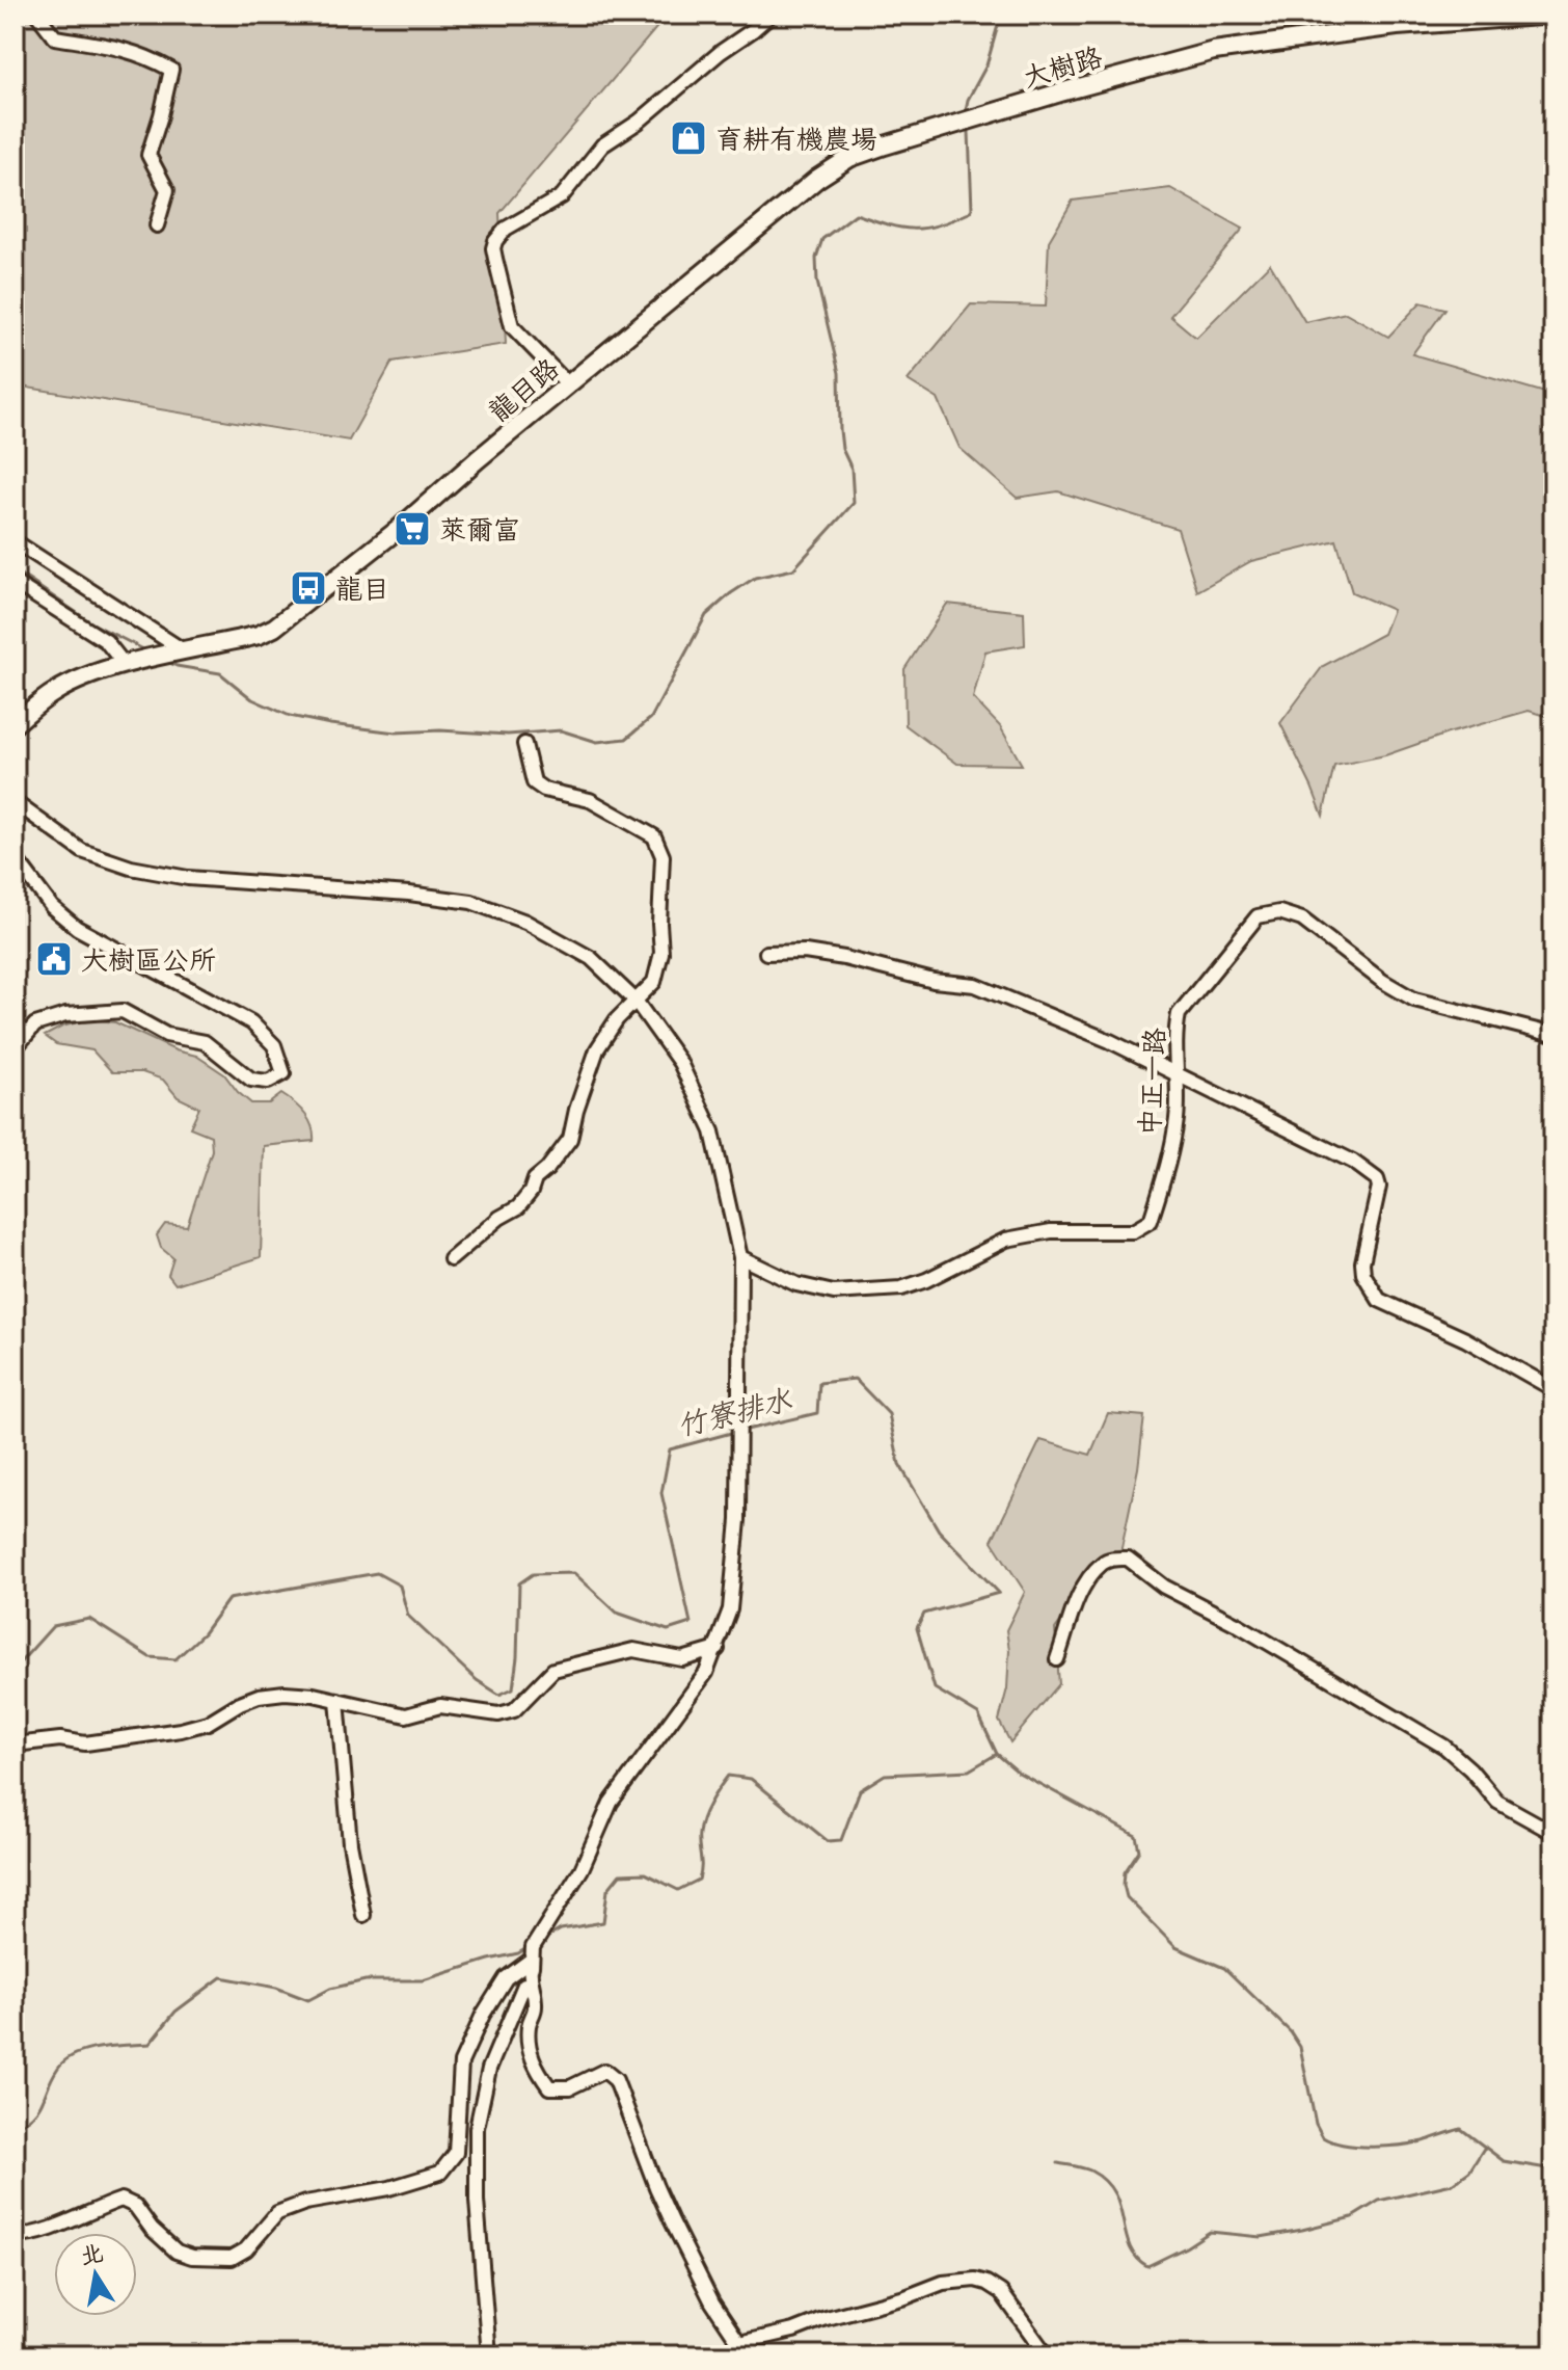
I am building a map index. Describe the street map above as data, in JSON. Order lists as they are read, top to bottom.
{
  "streets": {
    "street": ["大樹路", "龍目路", "中正一路"]
  },
  "crossings": [
    ["大樹路", "龍目路"]
  ],
  "water": ["竹寮排水"],
  "places": {
    "shop": ["育耕有機農場"],
    "supermarket": ["萊爾富"],
    "bus stop": ["龍目"],
    "public building": ["大樹區公所"]
  },
  "north": "top"
}
